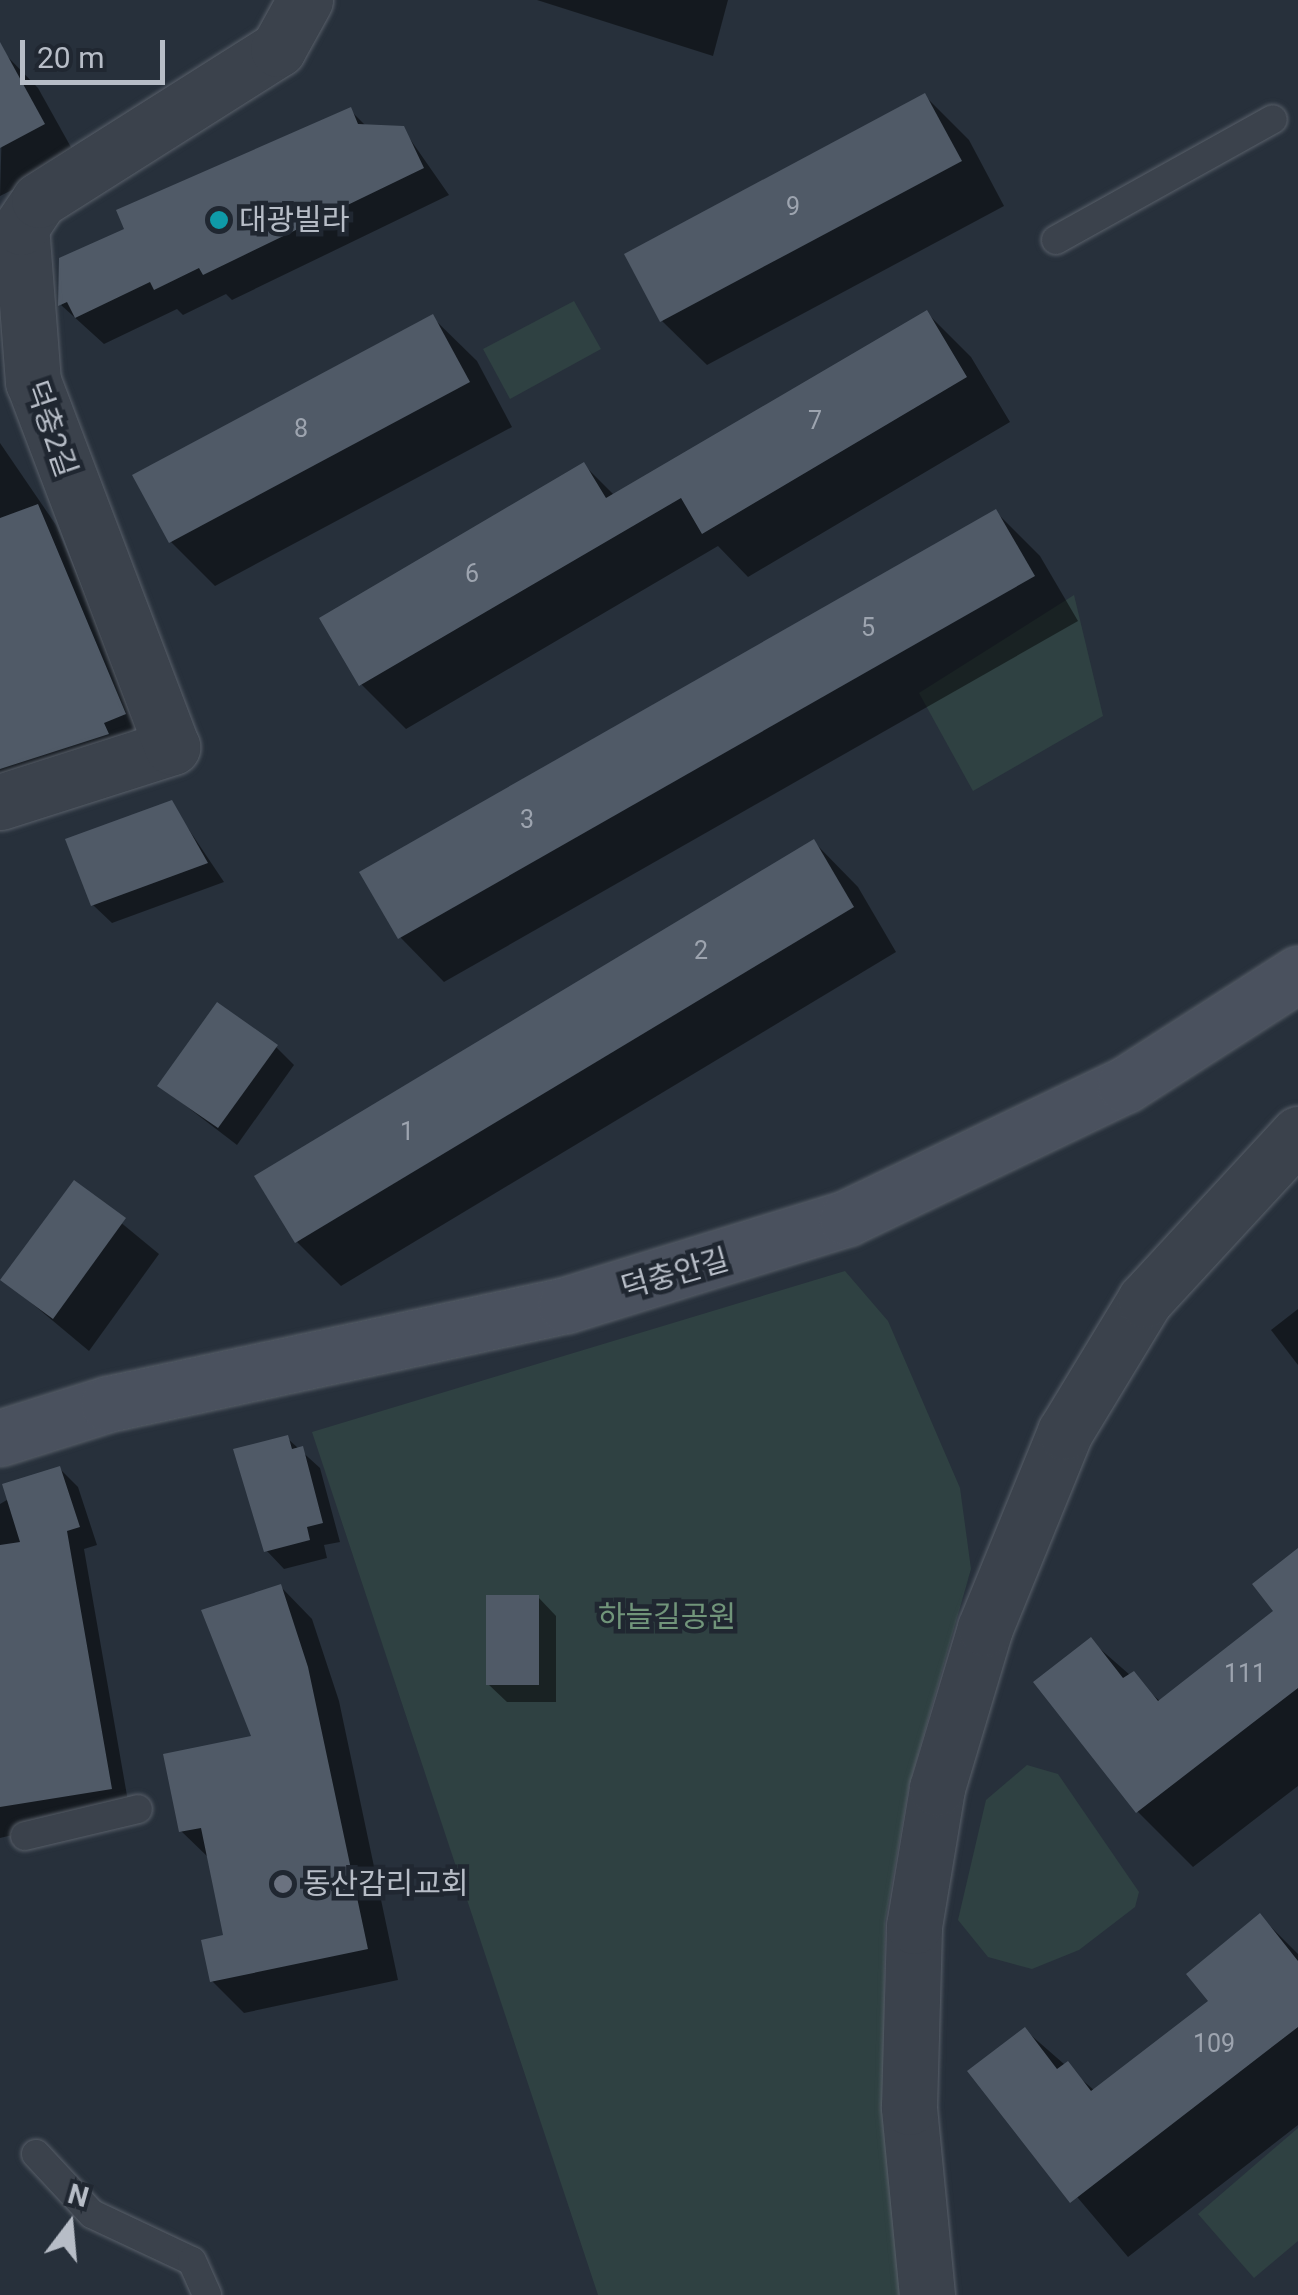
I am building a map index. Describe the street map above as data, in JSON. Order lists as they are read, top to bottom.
{
  "streets": {
    "street": ["덕충2길", "덕충안길"]
  },
  "parks": ["하늘길공원"],
  "places": ["대광빌라", "동산감리교회"],
  "house_numbers": [
    "9",
    "7",
    "8",
    "6",
    "5",
    "3",
    "2",
    "1",
    "111",
    "109"
  ],
  "scale_bar": "20 m",
  "north": "top"
}
